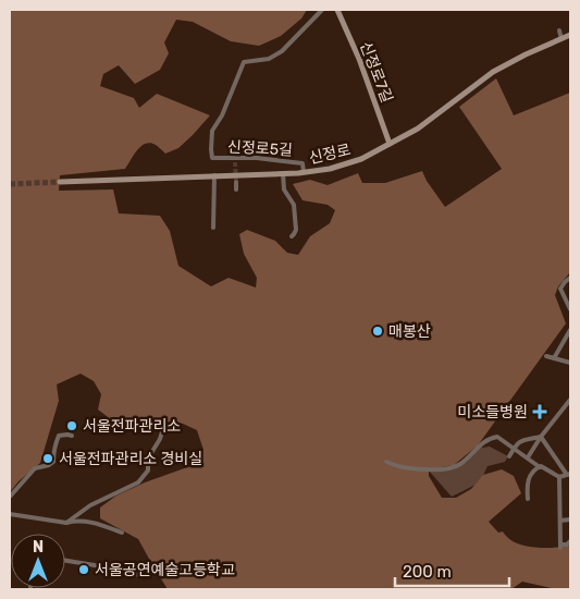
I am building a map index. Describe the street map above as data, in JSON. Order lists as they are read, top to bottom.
{
  "streets": {
    "main road": ["신정로7길", "신정로"],
    "street": ["신정로5길"]
  },
  "crossings": [
    ["신정로7길", "신정로"],
    ["신정로5길", "신정로"]
  ],
  "places": {
    "other": [
      "매봉산",
      "서울전파관리소",
      "서울전파관리소 경비실",
      "서울공연예술고등학교"
    ],
    "health": ["미소들병원"]
  },
  "scale_bar": "200 m",
  "north": "top"
}
